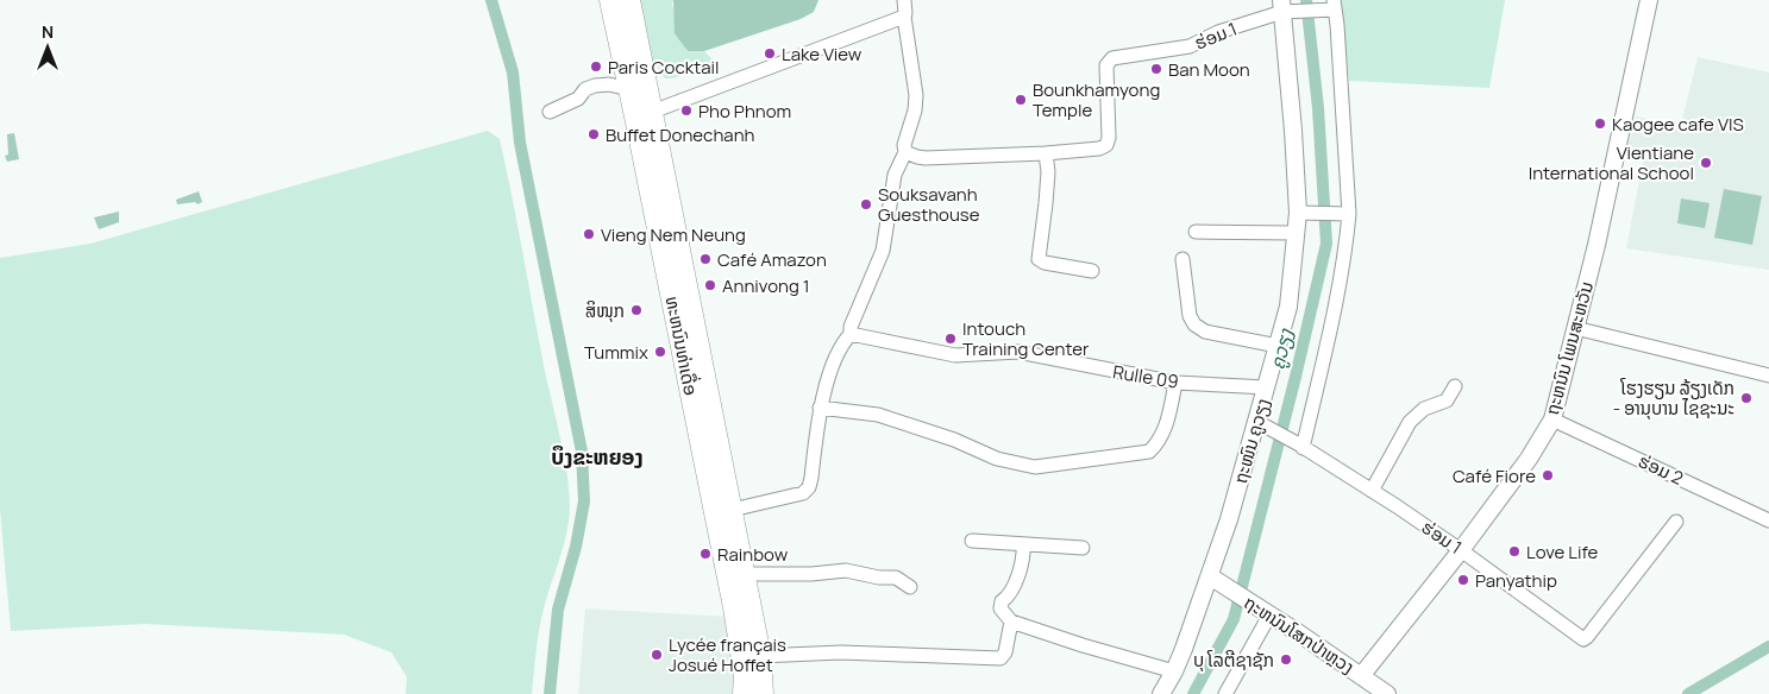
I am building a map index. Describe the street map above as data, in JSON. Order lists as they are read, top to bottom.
{
  "streets": {
    "main road": ["ທະຫນົນທ່າເດື່ອ"],
    "street": [
      "ຮ່ອມ 1",
      "ຖະຫນົນ ໂພນສະຫວັນ",
      "Rulle 09",
      "ຖະໜົນ ຄູວຽງ",
      "ຮ່ອມ 2",
      "ຖະຫນົນໂສກປ່າຫຼວງ"
    ]
  },
  "crossings": [
    ["ຮ່ອມ 1", "ຖະຫນົນ ໂພນສະຫວັນ"],
    ["ຮ່ອມ 1", "ຖະໜົນ ຄູວຽງ"],
    ["ຖະຫນົນ ໂພນສະຫວັນ", "ຮ່ອມ 2"],
    ["ຖະຫນົນ ໂພນສະຫວັນ", "ຖະຫນົນໂສກປ່າຫຼວງ"],
    ["Rulle 09", "ຖະໜົນ ຄູວຽງ"],
    ["ຖະໜົນ ຄູວຽງ", "ຖະຫນົນໂສກປ່າຫຼວງ"]
  ],
  "districts": ["ບຶງຂະຫຍອງ"],
  "water": ["ຄູວຽງ"],
  "places": [
    "Lake View",
    "Paris Cocktail",
    "Ban Moon",
    "Bounkhamyong Temple",
    "Pho Phnom",
    "Kaogee cafe VIS",
    "Buffet Donechanh",
    "Vientiane International School",
    "Souksavanh Guesthouse",
    "Vieng Nem Neung",
    "Café Amazon",
    "Annivong 1",
    "ສິໜຸກ",
    "Intouch Training Center",
    "Tummix",
    "ໂຮງຮຽນ ລ້ຽງເດັກ - ອານຸບານ ໄຊຊະນະ",
    "Café Fiore",
    "Love Life",
    "Rainbow",
    "Panyathip",
    "Lycée français Josué Hoffet",
    "ບຸ ໂລຕີຊາຊັກ"
  ],
  "north": "top"
}
